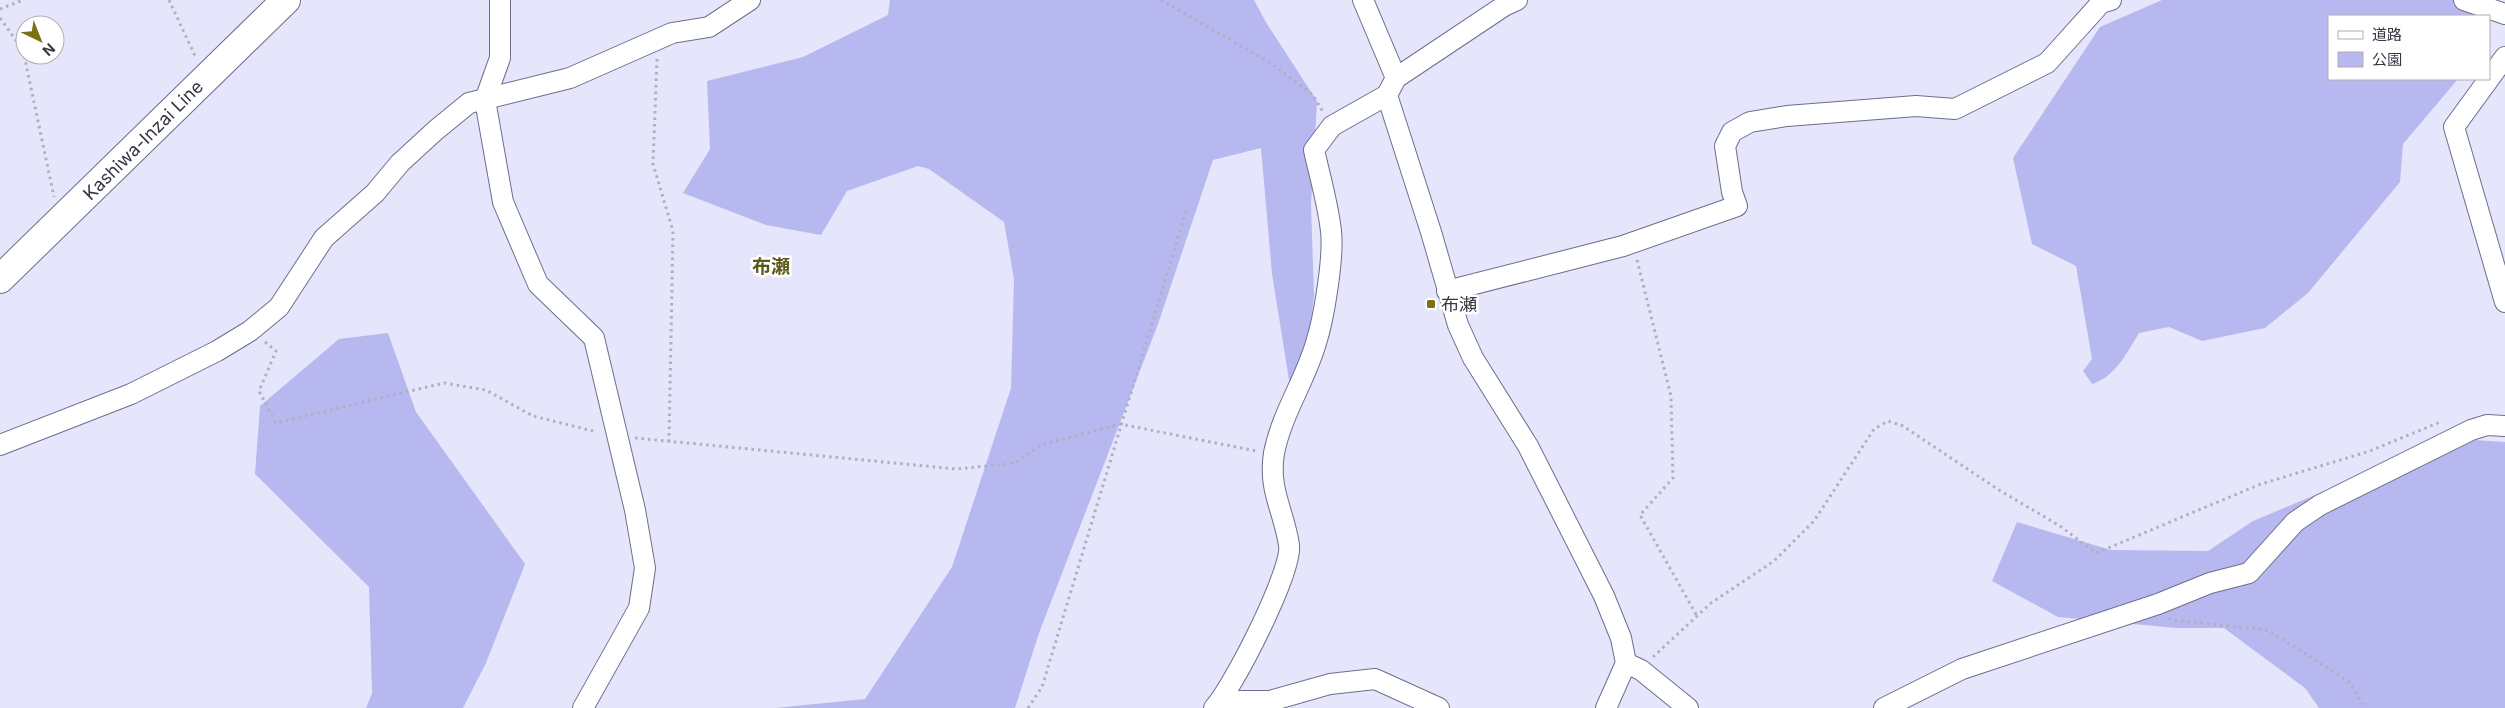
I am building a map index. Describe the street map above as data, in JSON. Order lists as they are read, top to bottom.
{
  "streets": {
    "main road": ["Kashiwa-Inzai Line"]
  },
  "districts": ["布瀬"],
  "places": {
    "transit": ["布瀬"]
  },
  "legend": ["道路", "公園"],
  "north": "bottom right"
}
